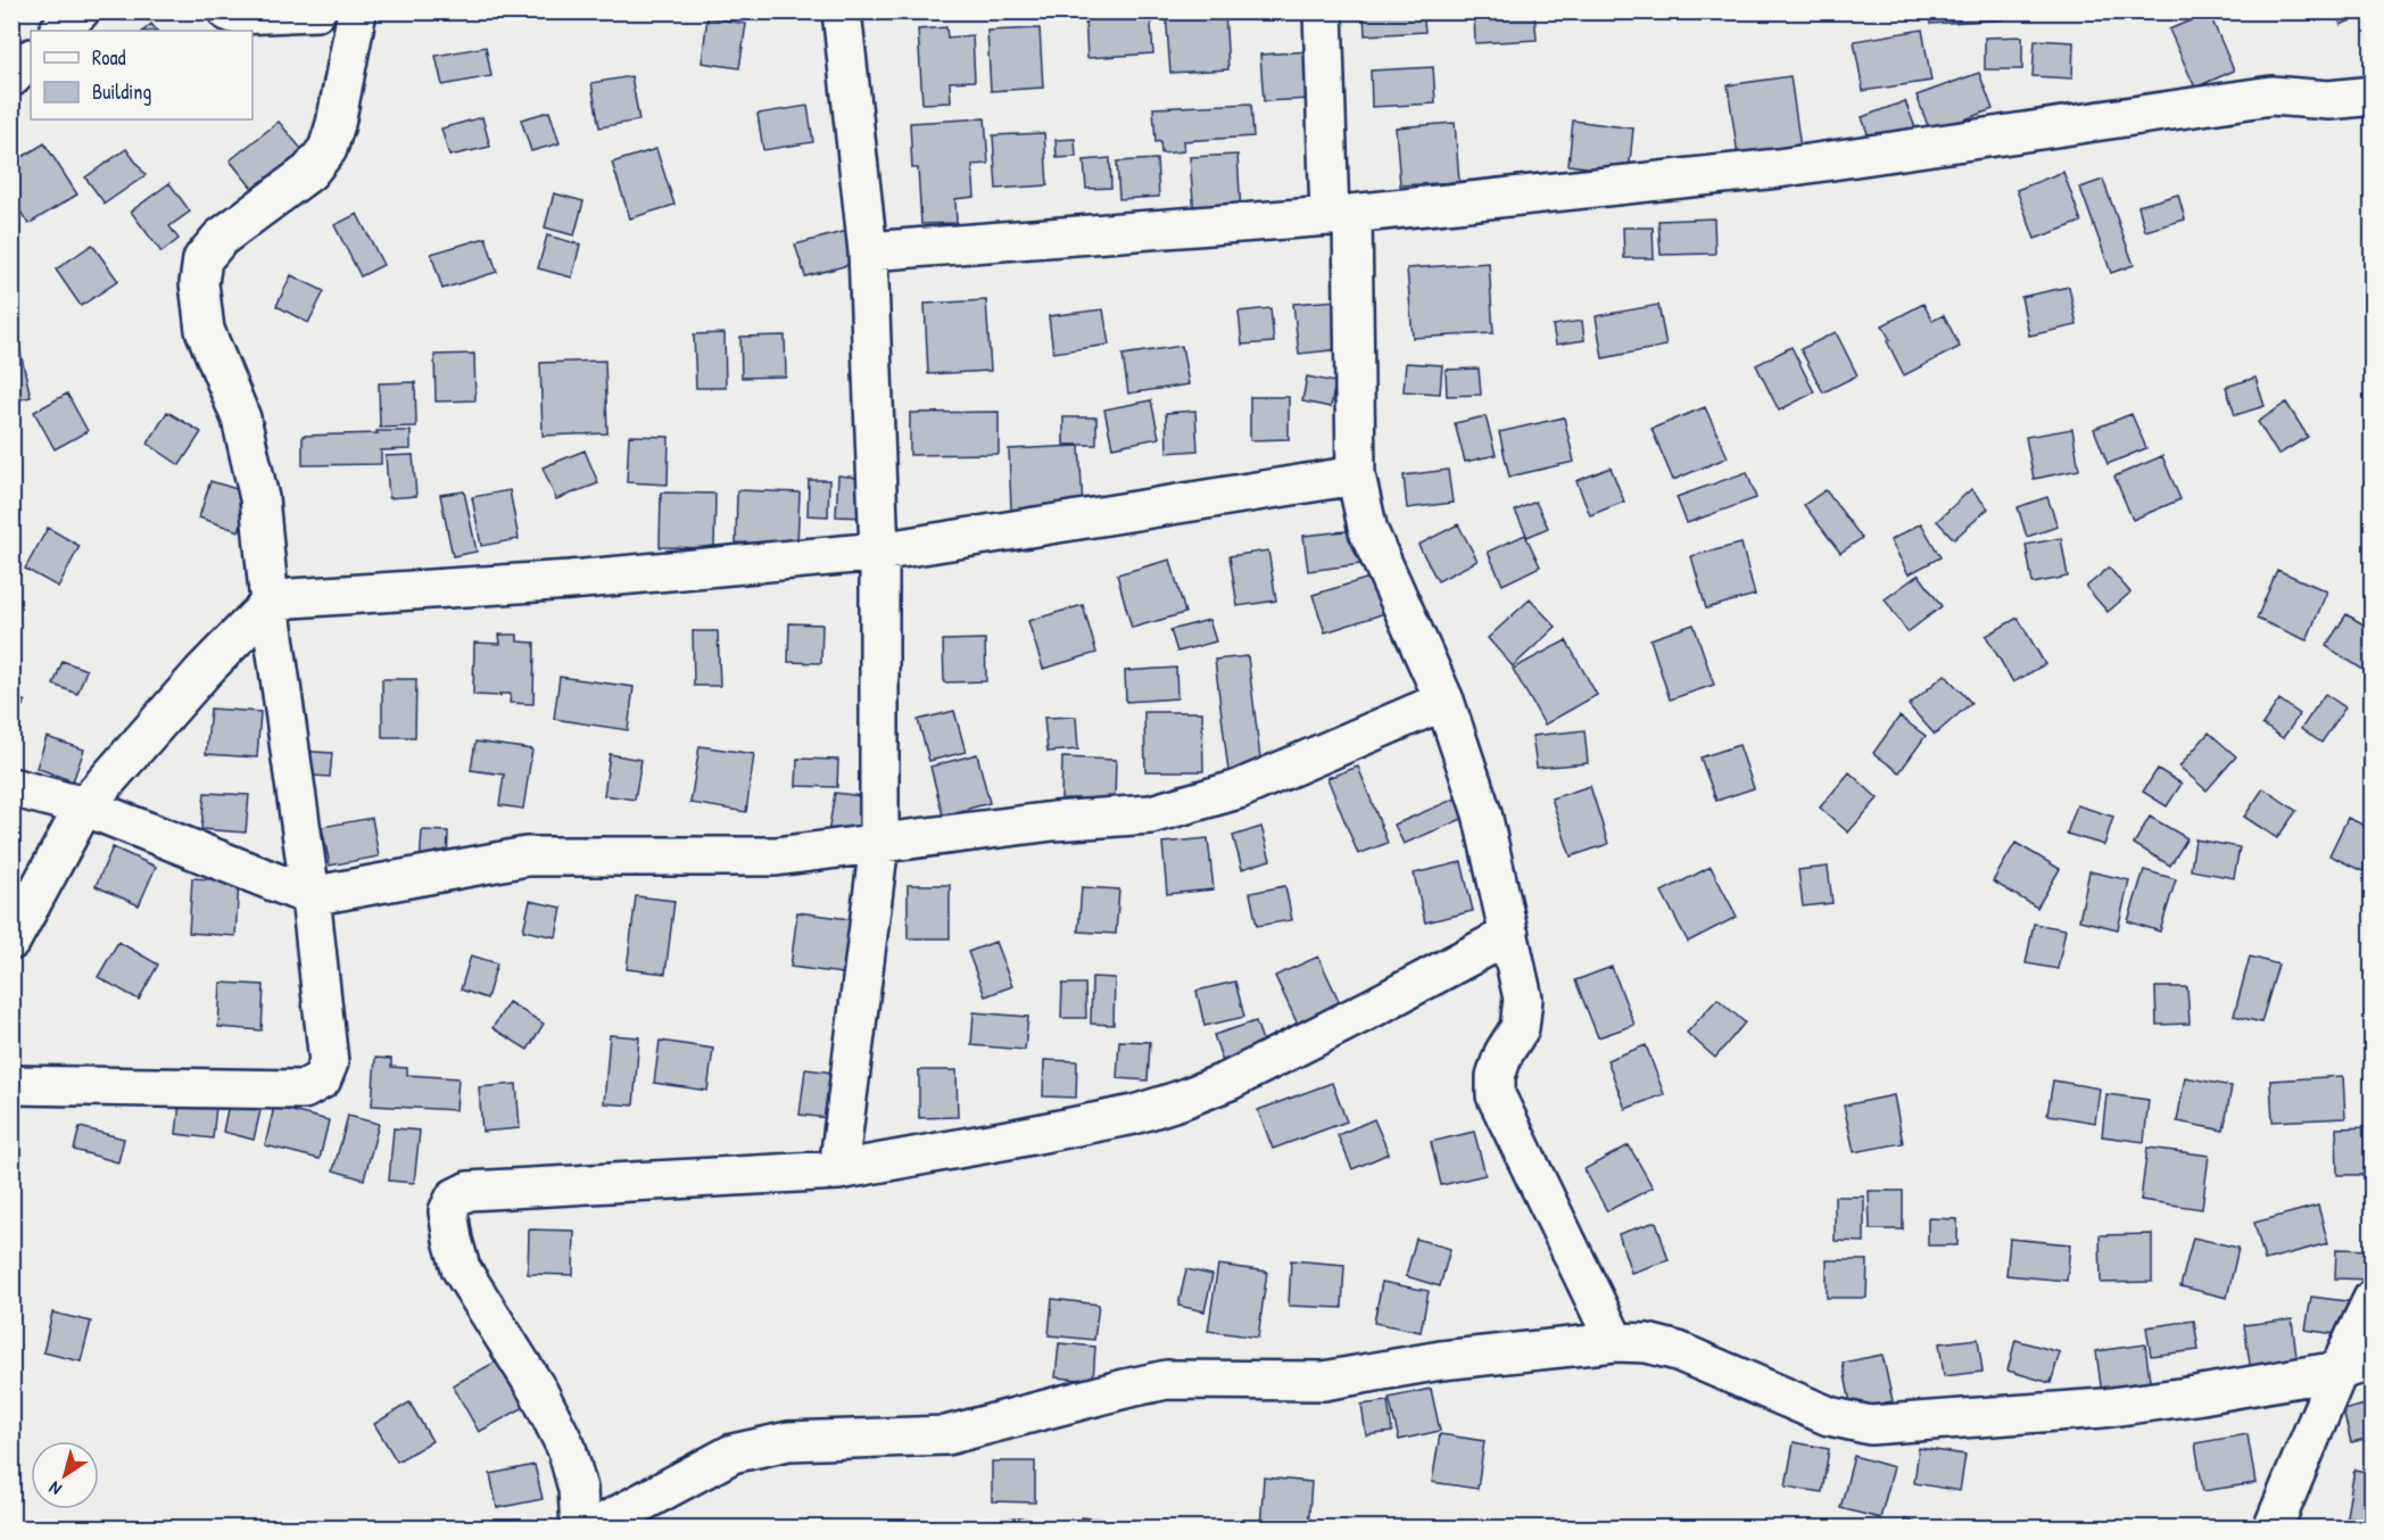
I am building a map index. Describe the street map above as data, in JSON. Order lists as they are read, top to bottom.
{
  "legend": ["Road", "Building"],
  "north": "bottom left"
}
